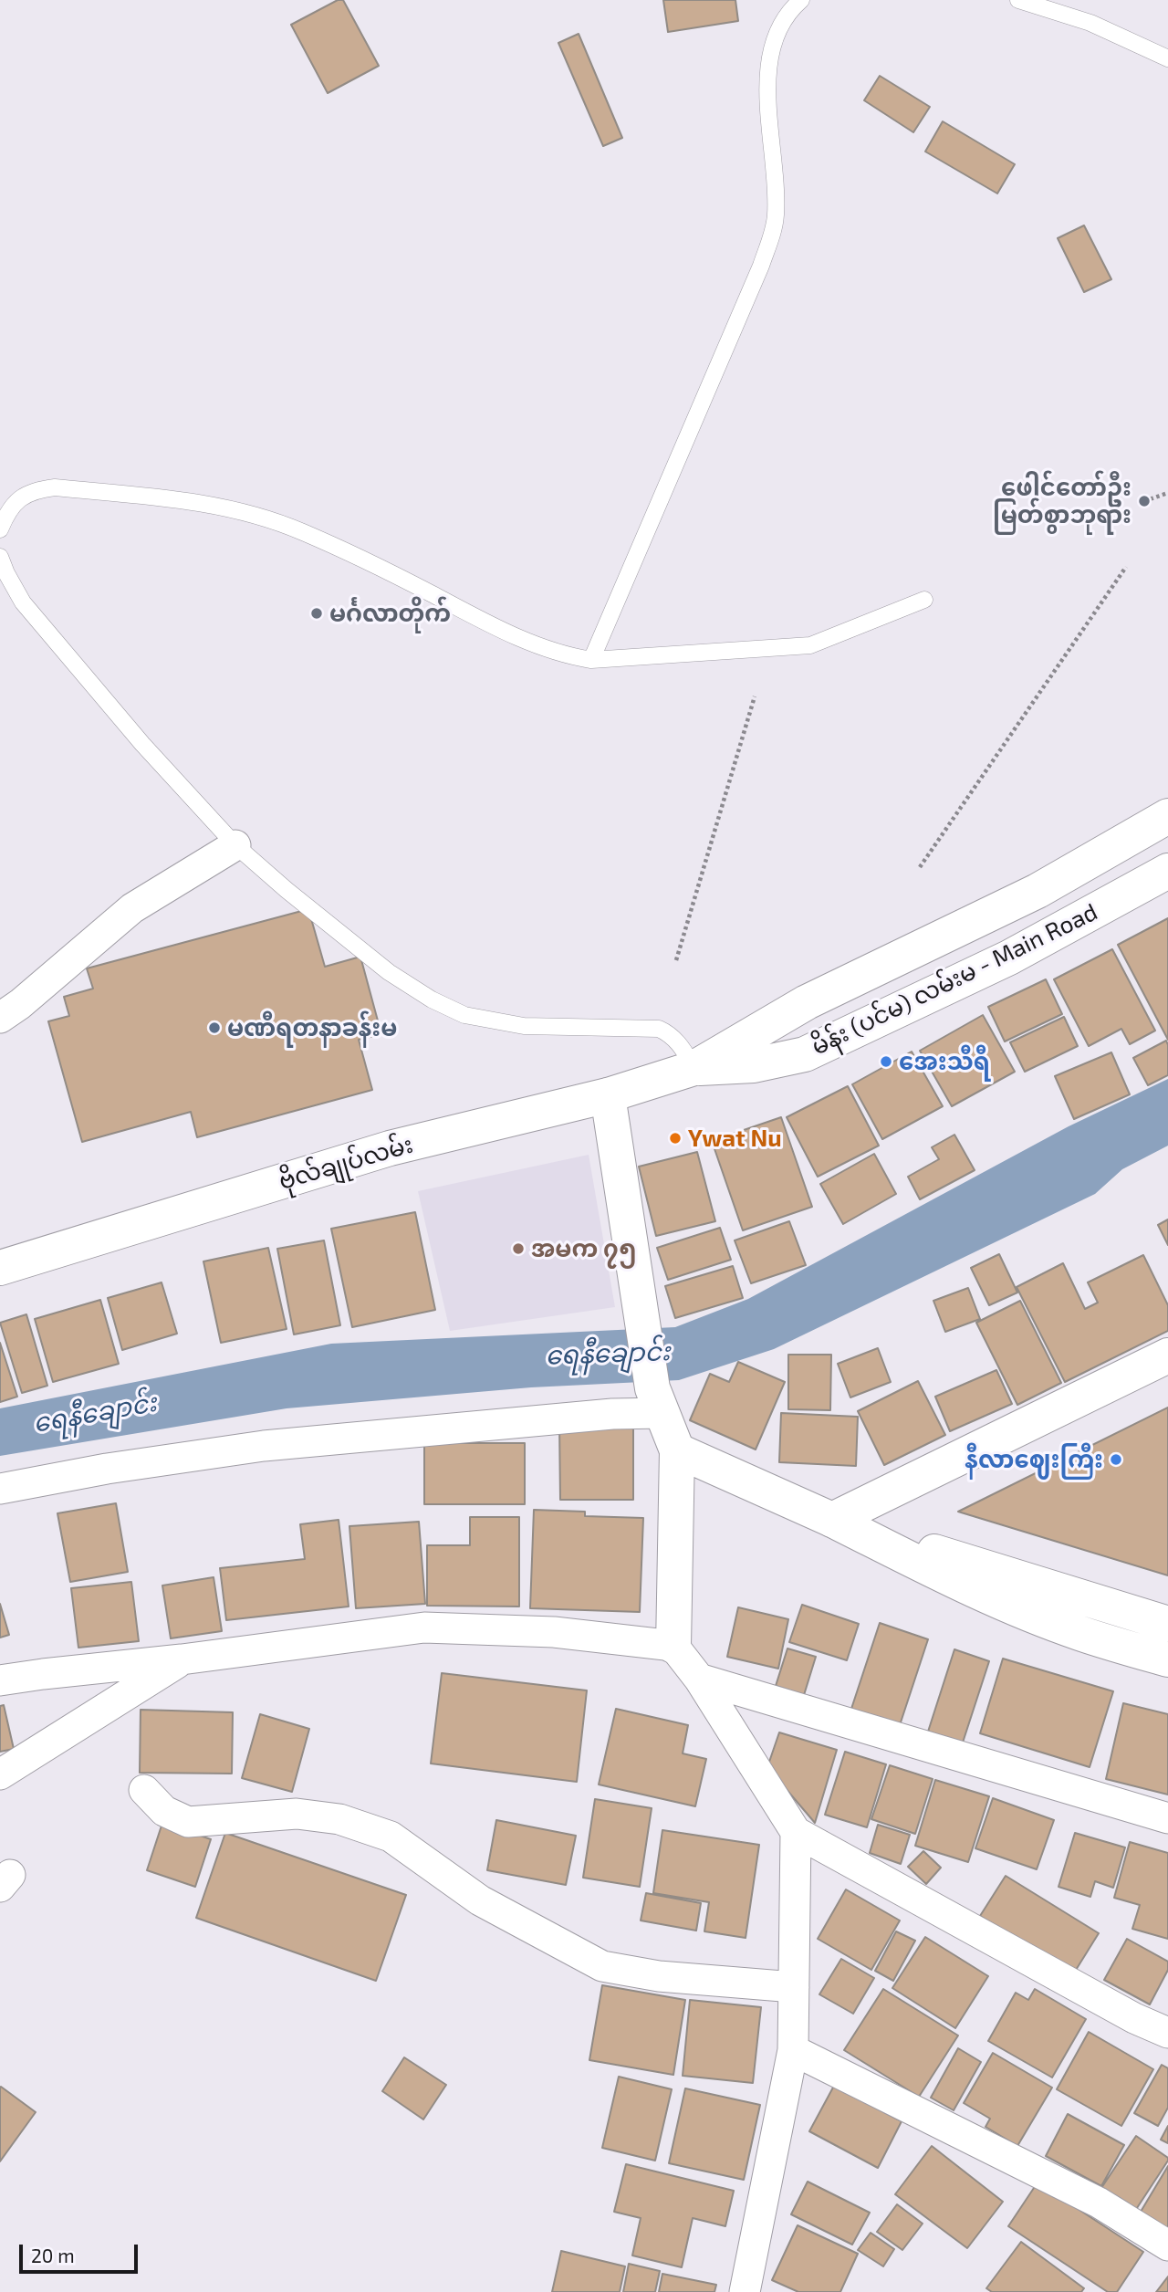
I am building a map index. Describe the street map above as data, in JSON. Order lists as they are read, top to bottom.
{
  "streets": {
    "main road": ["မိန်း (ပင်မ) လမ်းမ - Main Road", "ဗိုလ်‌ချုပ်‌လမ်း"]
  },
  "crossings": [
    ["မိန်း (ပင်မ) လမ်းမ - Main Road", "ဗိုလ်‌ချုပ်‌လမ်း"]
  ],
  "water": ["ရေနီချောင်း"],
  "places": [
    "‌ဖေါင်‌‌တော်‌ဦး မြတ်‌စွာဘုရား",
    "မင်္ဂလာတိုက်",
    "မဏီရတနာခန်းမ",
    "အေးသီရီ",
    "Ywat Nu",
    "အမက ၇၅",
    "နီလာ‌ဈေးကြီး"
  ],
  "scale_bar": "20 m"
}
